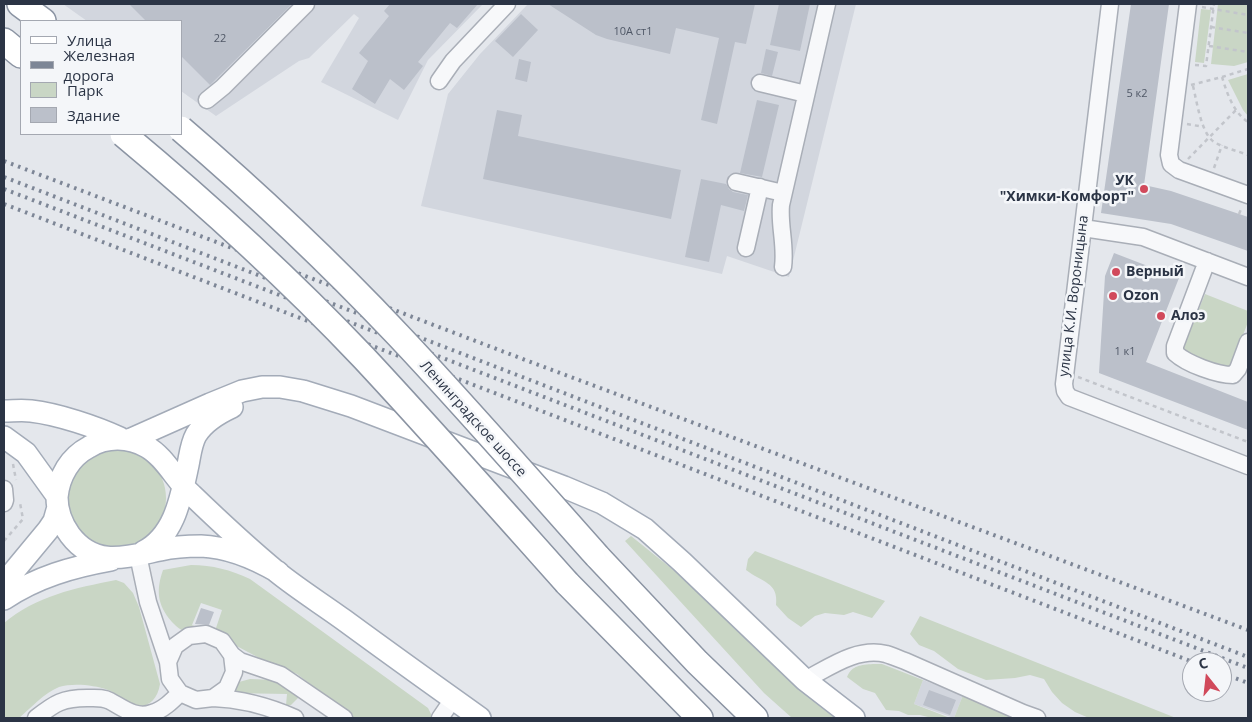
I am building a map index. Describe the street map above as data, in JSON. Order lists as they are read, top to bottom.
{
  "streets": {
    "highway": ["Ленинградское шоссе"],
    "street": ["улица К.И. Вороницына"]
  },
  "places": [
    "УК \"Химки-Комфорт\"",
    "Верный",
    "Ozon",
    "Алоэ"
  ],
  "house_numbers": [
    "10A ст1",
    "22",
    "5 к2",
    "1 к1"
  ],
  "legend": [
    "Улица",
    "Железная дорога",
    "Парк",
    "Здание"
  ],
  "north": "top"
}
